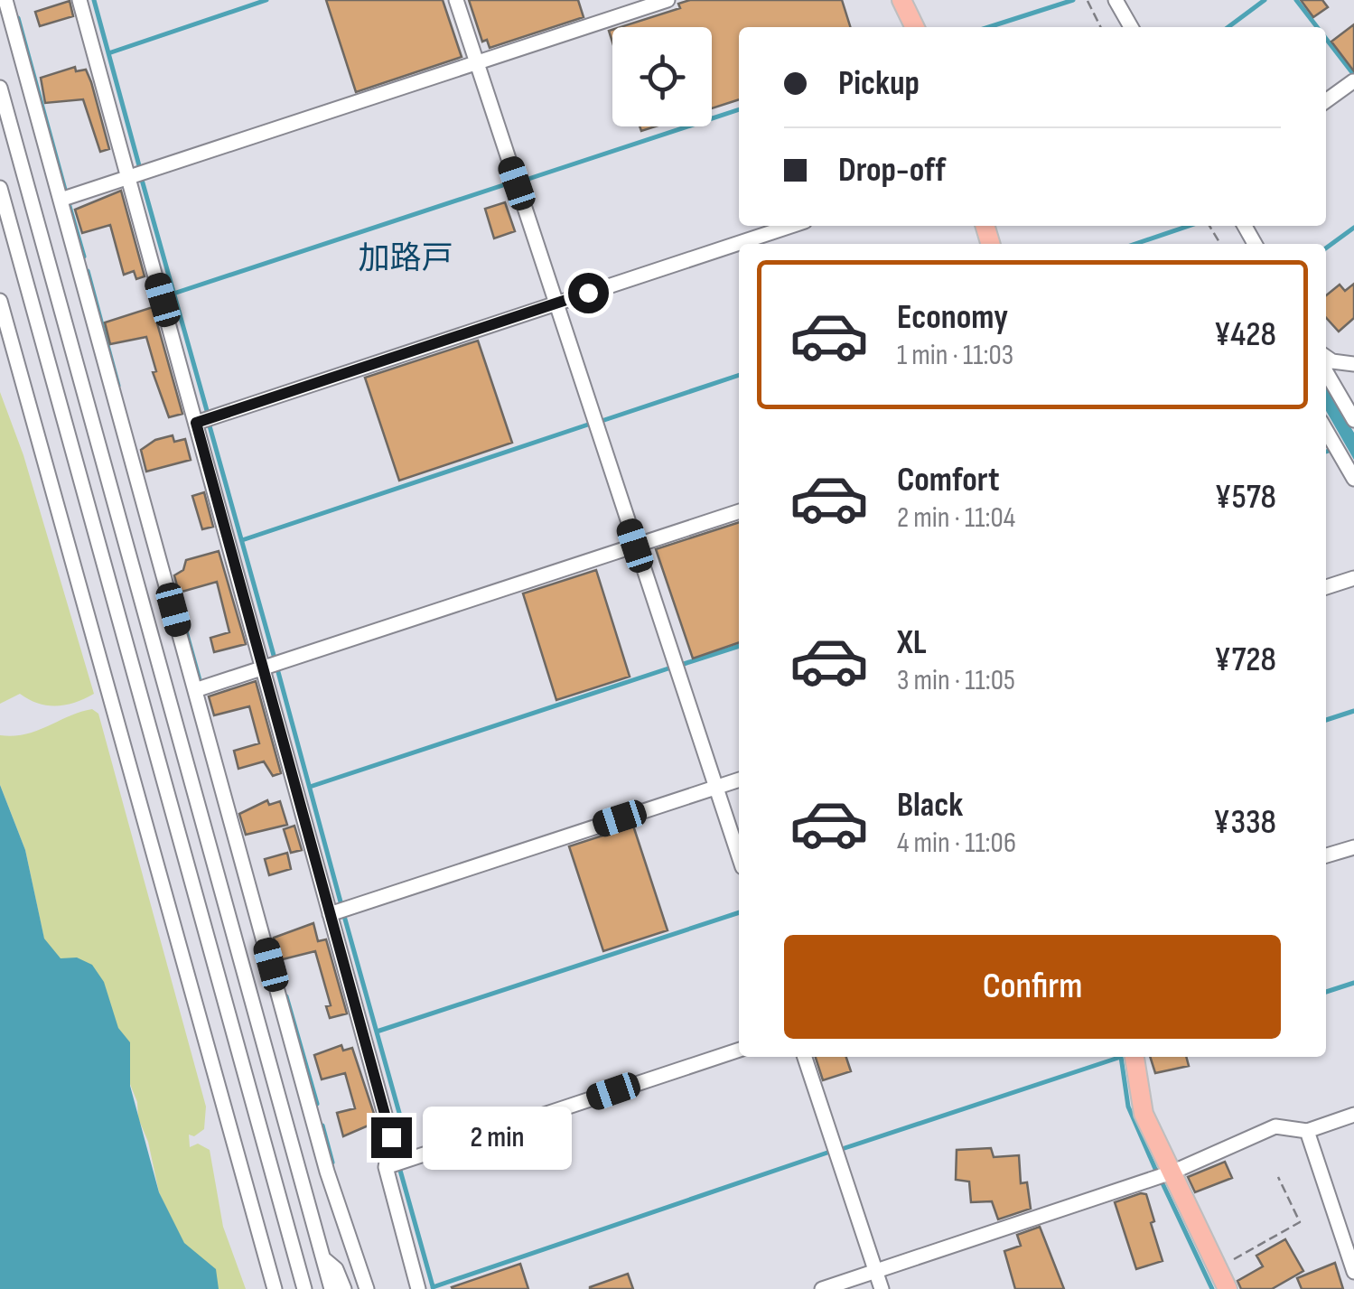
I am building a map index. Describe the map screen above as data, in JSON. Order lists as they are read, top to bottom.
{
  "districts": ["加路戸"],
  "page": {
    "banner": ["Pickup", "Drop-off"],
    "list": [
      {
        "name": "Economy",
        "note": "1 min · 11:03",
        "value": "¥428"
      },
      {
        "name": "Comfort",
        "note": "2 min · 11:04",
        "value": "¥578"
      },
      {
        "name": "XL",
        "note": "3 min · 11:05",
        "value": "¥728"
      },
      {
        "name": "Black",
        "note": "4 min · 11:06",
        "value": "¥338"
      }
    ],
    "buttons": "Confirm",
    "bubble": "2 min"
  }
}
